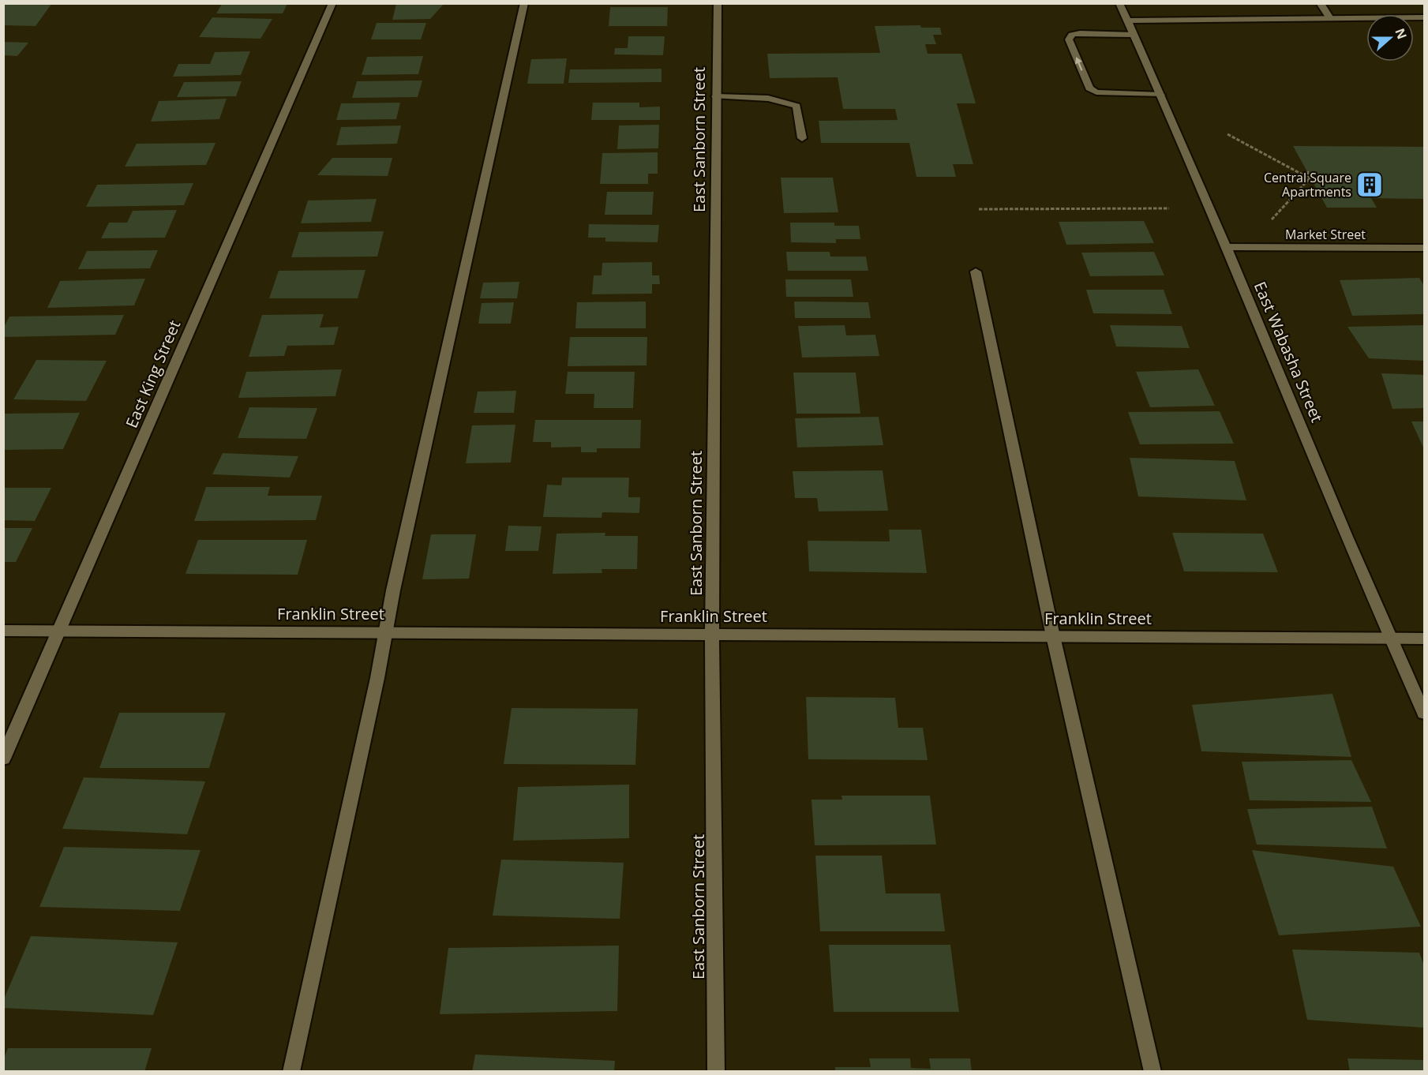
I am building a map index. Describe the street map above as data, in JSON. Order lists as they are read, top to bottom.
{
  "streets": {
    "street": [
      "East Sanborn Street",
      "Market Street",
      "East Wabasha Street",
      "East King Street",
      "Franklin Street"
    ]
  },
  "crossings": [
    ["East Sanborn Street", "Franklin Street"],
    ["Market Street", "East Wabasha Street"],
    ["East Wabasha Street", "Franklin Street"],
    ["East King Street", "Franklin Street"]
  ],
  "places": {
    "building": ["Central Square Apartments"]
  },
  "north": "right"
}
